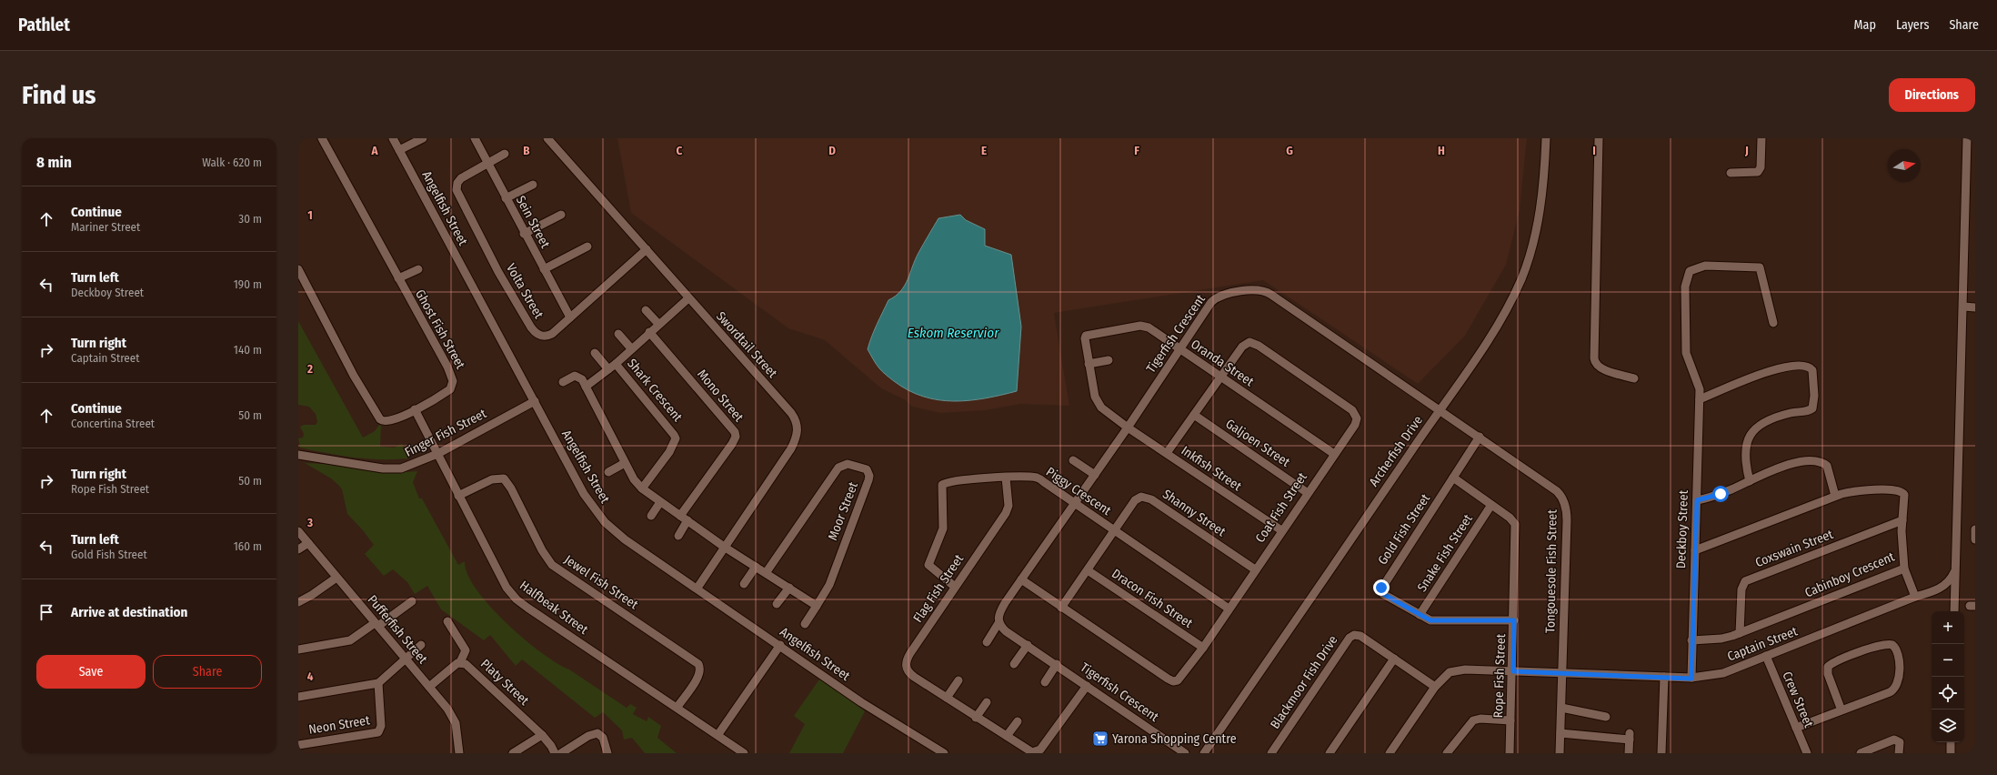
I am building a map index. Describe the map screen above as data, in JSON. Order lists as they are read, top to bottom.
{
  "streets": {
    "street": [
      "Angelfish Street",
      "Sein Street",
      "Volta Street",
      "Ghost Fish Street",
      "Tigerfish Crescent",
      "Swordtail Street",
      "Oranda Street",
      "Shark Crescent",
      "Mono Street",
      "Finger Fish Street",
      "Galjoen Street",
      "Archerfish Drive",
      "Inkfish Street",
      "Piggy Crescent",
      "Coat Fish Street",
      "Moor Street",
      "Shanny Street",
      "Gold Fish Street",
      "Deckboy Street",
      "Coxswain Street",
      "Snake Fish Street",
      "Tongouesole Fish Street",
      "Cabinboy Crescent",
      "Jewel Fish Street",
      "Flag Fish Street",
      "Dracon Fish Street",
      "Halfbeak Street",
      "Pufferfish Street",
      "Captain Street",
      "Rope Fish Street",
      "Platy Street",
      "Blackmoor Fish Drive",
      "Crew Street",
      "Neon Street"
    ]
  },
  "crossings": [
    ["Angelfish Street", "Swordtail Street"],
    ["Angelfish Street", "Finger Fish Street"],
    ["Sein Street", "Volta Street"],
    ["Volta Street", "Swordtail Street"],
    ["Ghost Fish Street", "Halfbeak Street"],
    ["Tigerfish Crescent", "Oranda Street"],
    ["Tigerfish Crescent", "Archerfish Drive"],
    ["Tigerfish Crescent", "Inkfish Street"],
    ["Tigerfish Crescent", "Piggy Crescent"],
    ["Tigerfish Crescent", "Coat Fish Street"],
    ["Tigerfish Crescent", "Tongouesole Fish Street"],
    ["Tigerfish Crescent", "Flag Fish Street"],
    ["Oranda Street", "Inkfish Street"],
    ["Oranda Street", "Coat Fish Street"],
    ["Finger Fish Street", "Halfbeak Street"],
    ["Galjoen Street", "Coat Fish Street"],
    ["Archerfish Drive", "Tongouesole Fish Street"],
    ["Inkfish Street", "Coat Fish Street"],
    ["Piggy Crescent", "Coat Fish Street"],
    ["Piggy Crescent", "Shanny Street"],
    ["Piggy Crescent", "Flag Fish Street"],
    ["Coat Fish Street", "Shanny Street"],
    ["Coat Fish Street", "Dracon Fish Street"],
    ["Shanny Street", "Dracon Fish Street"],
    ["Gold Fish Street", "Snake Fish Street"],
    ["Gold Fish Street", "Tongouesole Fish Street"],
    ["Gold Fish Street", "Rope Fish Street"],
    ["Deckboy Street", "Cabinboy Crescent"],
    ["Deckboy Street", "Captain Street"],
    ["Coxswain Street", "Cabinboy Crescent"],
    ["Snake Fish Street", "Rope Fish Street"],
    ["Tongouesole Fish Street", "Captain Street"],
    ["Jewel Fish Street", "Halfbeak Street"],
    ["Pufferfish Street", "Platy Street"],
    ["Captain Street", "Rope Fish Street"],
    ["Captain Street", "Blackmoor Fish Drive"],
    ["Captain Street", "Crew Street"]
  ],
  "water": ["Eskom Reservior"],
  "places": {
    "supermarket": ["Yarona Shopping Centre"]
  },
  "north": "right",
  "page": {
    "header": "Pathlet",
    "nav": ["Map", "Layers", "Share"],
    "buttons": [
      "Directions",
      ["Save", "Share"]
    ],
    "title": "Find us",
    "heading": ["8 min", "Walk · 620 m"],
    "list": [
      ["Continue", "Mariner Street", "30 m"],
      ["Turn left", "Deckboy Street", "190 m"],
      ["Turn right", "Captain Street", "140 m"],
      ["Continue", "Concertina Street", "50 m"],
      ["Turn right", "Rope Fish Street", "50 m"],
      ["Turn left", "Gold Fish Street", "160 m"],
      "Arrive at destination"
    ],
    "map_buttons": ["+", "−"]
  },
  "grid": {
    "columns": [
      "A",
      "B",
      "C",
      "D",
      "E",
      "F",
      "G",
      "H",
      "I",
      "J"
    ],
    "rows": [
      "1",
      "2",
      "3",
      "4"
    ]
  }
}
